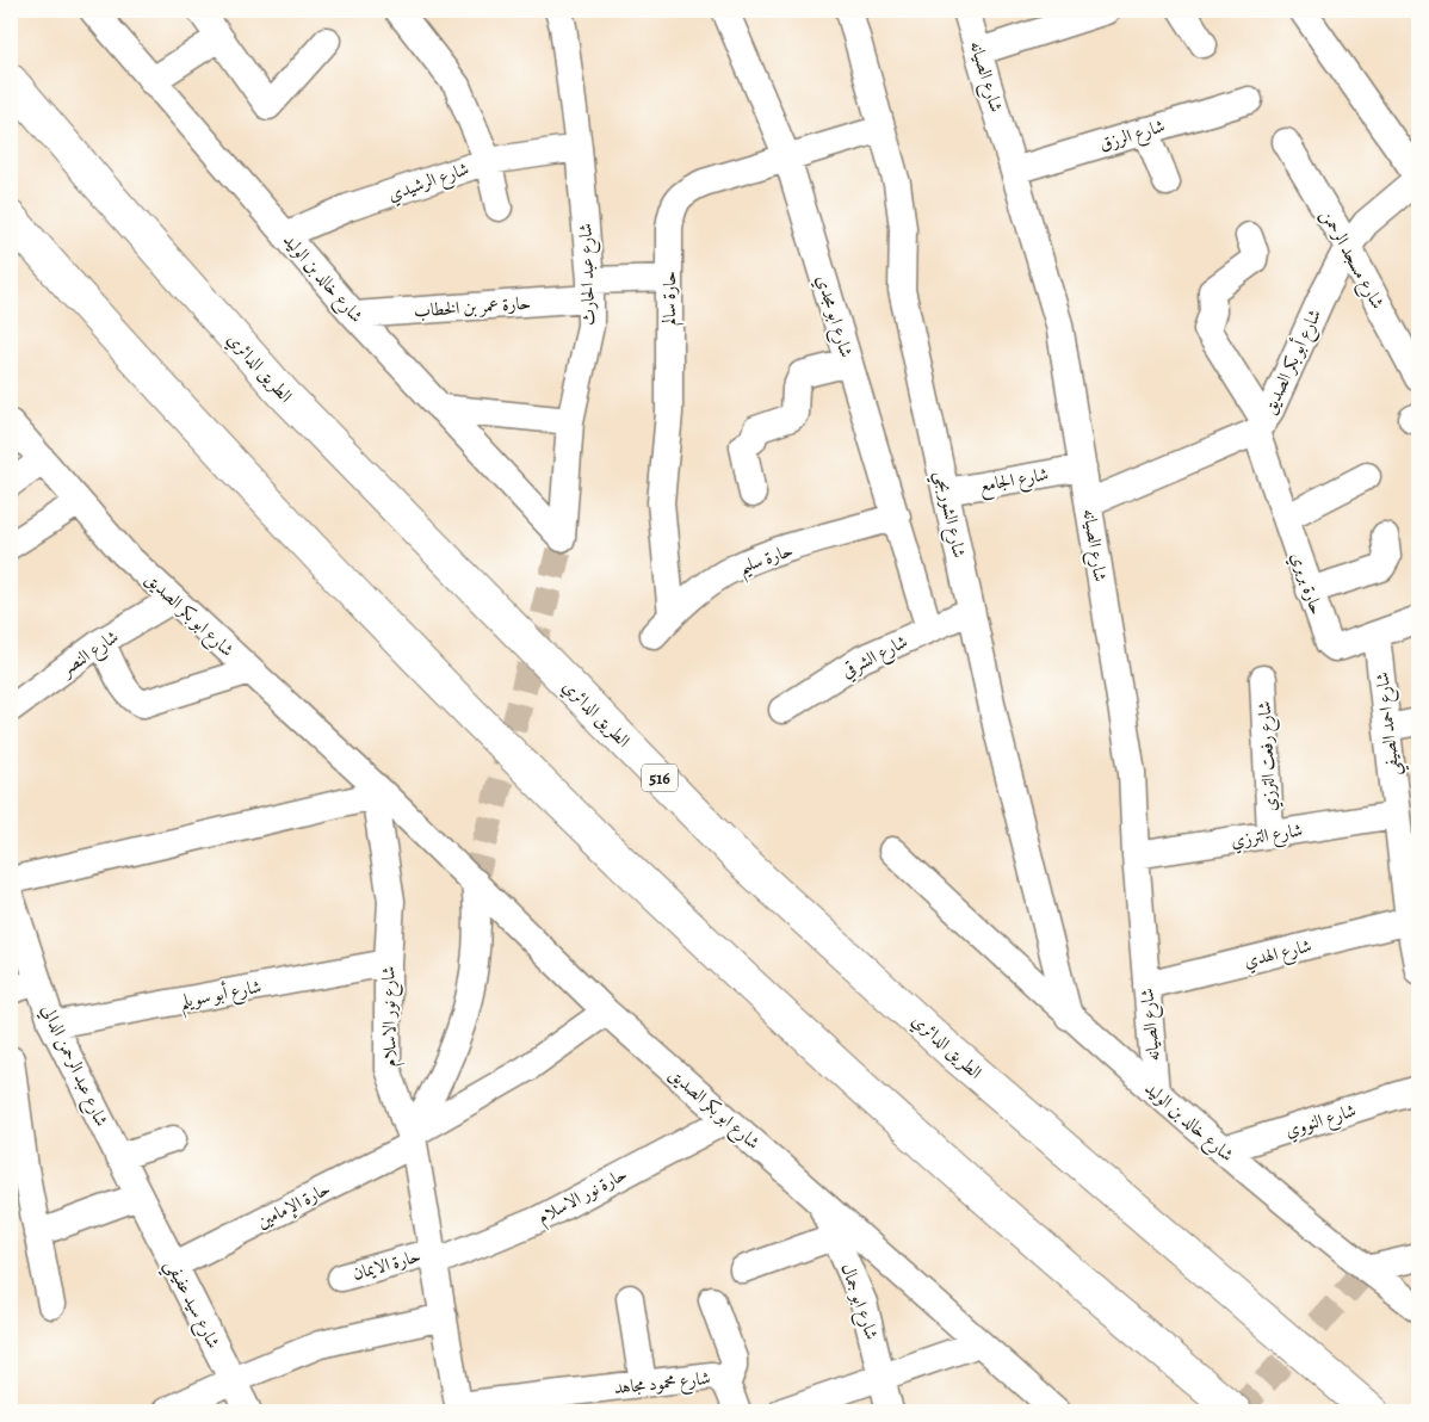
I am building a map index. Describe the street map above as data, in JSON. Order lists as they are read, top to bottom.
{
  "streets": {
    "highway": ["الطريق الدائري", "516"],
    "street": [
      "شارع الصيانه",
      "شارع الرزق",
      "شارع الرشيدي",
      "شارع مسجد الرحمن",
      "شارع عبد الحارث",
      "شارع خالد بن الوليد",
      "حارة سالم",
      "حارة عمر بن الخطاب",
      "شارع ابو مجدي",
      "شارع أبو بكر الصديق",
      "شارع الجامع",
      "شارع الشوربجي",
      "حارة سليم",
      "حارة بربري",
      "شارع ابو بكر الصديق",
      "شارع النصر",
      "شارع الشرقي",
      "شارع احمد الصيفي",
      "شارع رفعت الترزي",
      "شارع الترزي",
      "شارع الهدي",
      "شارع أبو سويلم",
      "شارع نور الاسلام",
      "شارع عبد الرحمن الدالي",
      "شارع النووي",
      "حارة نور الاسلام",
      "حارة الإمامين",
      "حارة الايمان",
      "شارع ابو جمال",
      "شارع سيد عفيفي",
      "شارع محمود مجاهد"
    ]
  },
  "crossings": [
    ["شارع الصيانه", "شارع الرزق"],
    ["شارع الصيانه", "شارع خالد بن الوليد"],
    ["شارع الصيانه", "شارع أبو بكر الصديق"],
    ["شارع الصيانه", "شارع الجامع"],
    ["شارع الصيانه", "شارع الترزي"],
    ["شارع الصيانه", "شارع الهدي"],
    ["شارع الرشيدي", "شارع عبد الحارث"],
    ["شارع الرشيدي", "شارع خالد بن الوليد"],
    ["شارع مسجد الرحمن", "شارع أبو بكر الصديق"],
    ["شارع عبد الحارث", "شارع خالد بن الوليد"],
    ["شارع عبد الحارث", "حارة عمر بن الخطاب"],
    ["شارع خالد بن الوليد", "حارة عمر بن الخطاب"],
    ["شارع خالد بن الوليد", "شارع الشوربجي"],
    ["شارع خالد بن الوليد", "شارع النووي"],
    ["حارة سالم", "حارة عمر بن الخطاب"],
    ["حارة سالم", "شارع ابو مجدي"],
    ["حارة سالم", "شارع الشوربجي"],
    ["حارة سالم", "حارة سليم"],
    ["شارع ابو مجدي", "حارة سليم"],
    ["شارع ابو مجدي", "شارع الشرقي"],
    ["شارع أبو بكر الصديق", "حارة بربري"],
    ["شارع الجامع", "شارع الشوربجي"],
    ["شارع الشوربجي", "شارع الشرقي"],
    ["حارة بربري", "شارع احمد الصيفي"],
    ["شارع ابو بكر الصديق", "شارع النصر"],
    ["شارع ابو بكر الصديق", "شارع نور الاسلام"],
    ["شارع ابو بكر الصديق", "حارة نور الاسلام"],
    ["شارع ابو بكر الصديق", "حارة الإمامين"],
    ["شارع ابو بكر الصديق", "شارع ابو جمال"],
    ["شارع احمد الصيفي", "شارع الترزي"],
    ["شارع احمد الصيفي", "شارع الهدي"],
    ["شارع رفعت الترزي", "شارع الترزي"],
    ["شارع أبو سويلم", "شارع نور الاسلام"],
    ["شارع أبو سويلم", "شارع عبد الرحمن الدالي"],
    ["شارع نور الاسلام", "حارة نور الاسلام"],
    ["شارع نور الاسلام", "حارة الإمامين"],
    ["شارع نور الاسلام", "حارة الايمان"],
    ["شارع نور الاسلام", "شارع محمود مجاهد"],
    ["شارع عبد الرحمن الدالي", "شارع سيد عفيفي"],
    ["حارة نور الاسلام", "حارة الايمان"],
    ["حارة الإمامين", "شارع سيد عفيفي"]
  ]
}
